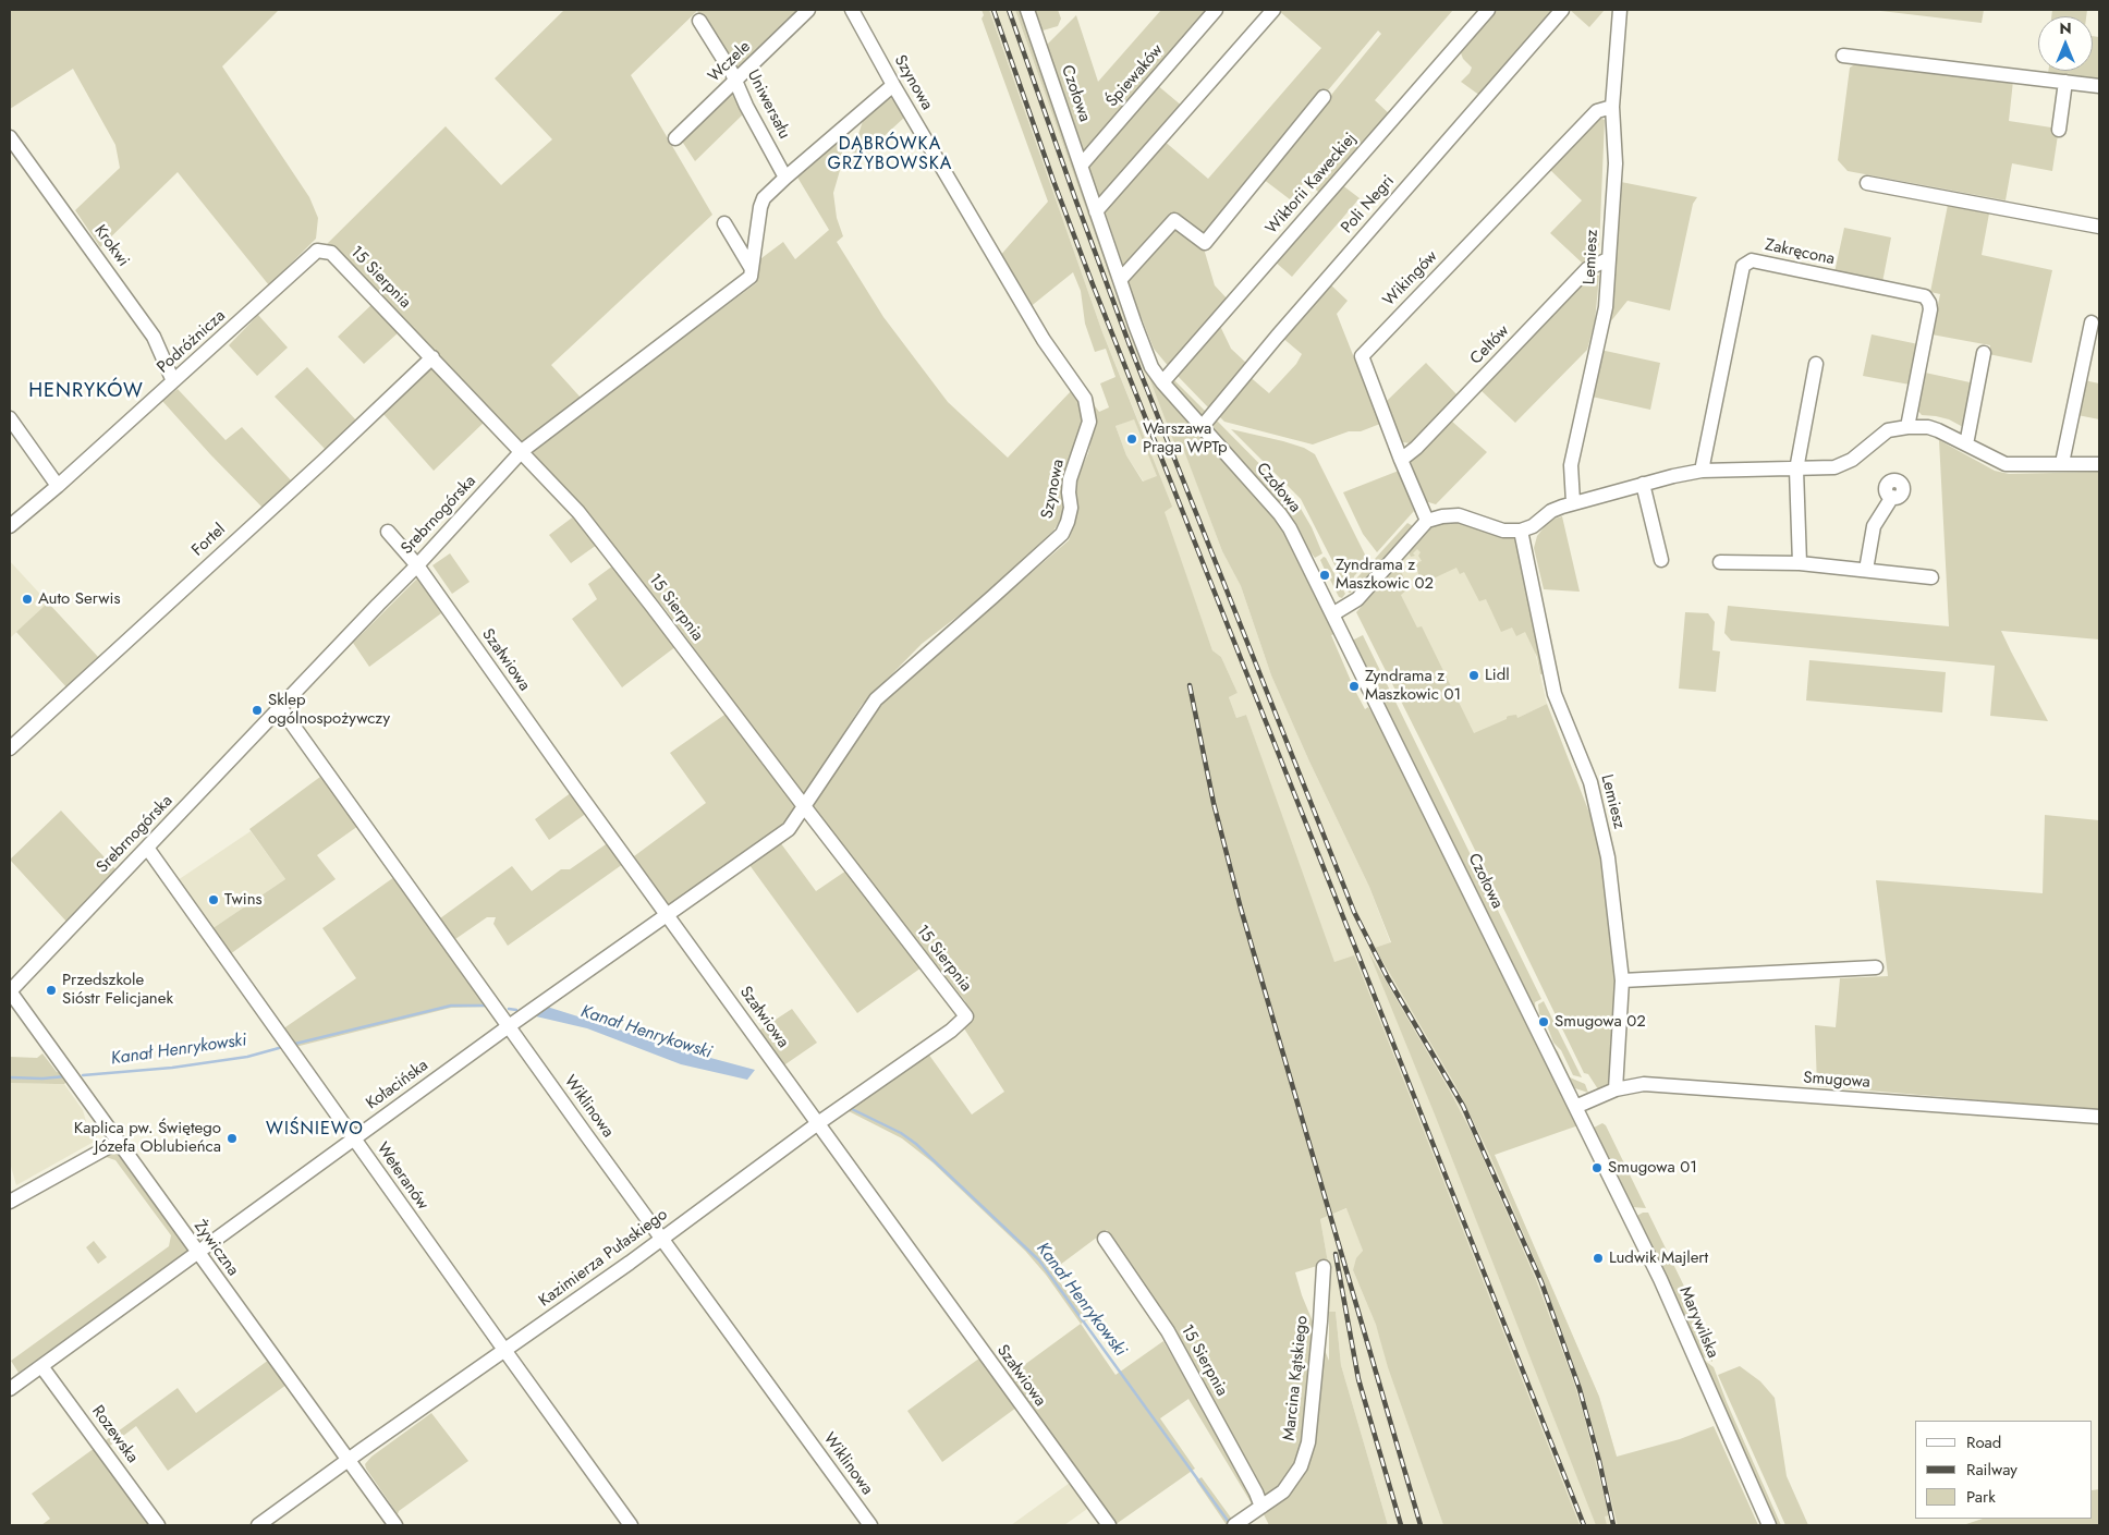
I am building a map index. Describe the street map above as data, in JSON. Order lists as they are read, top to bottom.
{
  "streets": {
    "street": [
      "Wczele",
      "Śpiewaków",
      "Szynowa",
      "Czołowa",
      "Uniwersału",
      "Wiktorii Kaweckiej",
      "Poli Negri",
      "Krokwi",
      "Zakręcona",
      "Lemiesz",
      "15 Sierpnia",
      "Wikingów",
      "Podróżnicza",
      "Celtów",
      "Srebrnogórska",
      "Fortel",
      "Szałwiowa",
      "Smugowa",
      "Kołacińska",
      "Wiklinowa",
      "Weteranów",
      "Żywiczna",
      "Kazimierza Pułaskiego",
      "Marywilska",
      "Marcina Kątskiego",
      "Rozewska"
    ]
  },
  "crossings": [
    ["Wczele", "Uniwersału"],
    ["Śpiewaków", "Czołowa"],
    ["Szynowa", "15 Sierpnia"],
    ["Szynowa", "Kołacińska"],
    ["Czołowa", "Wiktorii Kaweckiej"],
    ["Czołowa", "Poli Negri"],
    ["Czołowa", "Smugowa"],
    ["Czołowa", "Marywilska"],
    ["Krokwi", "Podróżnicza"],
    ["Lemiesz", "Wikingów"],
    ["Lemiesz", "Celtów"],
    ["Lemiesz", "Smugowa"],
    ["15 Sierpnia", "Podróżnicza"],
    ["15 Sierpnia", "Srebrnogórska"],
    ["15 Sierpnia", "Fortel"],
    ["15 Sierpnia", "Kołacińska"],
    ["15 Sierpnia", "Kazimierza Pułaskiego"],
    ["15 Sierpnia", "Marcina Kątskiego"],
    ["Wikingów", "Celtów"],
    ["Srebrnogórska", "Szałwiowa"],
    ["Srebrnogórska", "Wiklinowa"],
    ["Srebrnogórska", "Weteranów"],
    ["Srebrnogórska", "Żywiczna"],
    ["Szałwiowa", "Kołacińska"],
    ["Szałwiowa", "Kazimierza Pułaskiego"],
    ["Smugowa", "Marywilska"],
    ["Kołacińska", "Wiklinowa"],
    ["Kołacińska", "Weteranów"],
    ["Kołacińska", "Żywiczna"],
    ["Kołacińska", "Rozewska"],
    ["Wiklinowa", "Kazimierza Pułaskiego"],
    ["Weteranów", "Kazimierza Pułaskiego"],
    ["Żywiczna", "Kazimierza Pułaskiego"]
  ],
  "districts": ["DĄBRÓWKA GRZYBOWSKA", "HENRYKÓW", "WIŚNIEWO"],
  "water": ["Kanał Henrykowski"],
  "places": [
    "Warszawa Praga WPTp",
    "Zyndrama z Maszkowic 02",
    "Auto Serwis",
    "Lidl",
    "Zyndrama z Maszkowic 01",
    "Sklep ogólnospożywczy",
    "Twins",
    "Przedszkole Sióstr Felicjanek",
    "Smugowa 02",
    "Kaplica pw. Świętego Józefa Oblubieńca",
    "Smugowa 01",
    "Ludwik Majlert"
  ],
  "legend": ["Road", "Railway", "Park"],
  "north": "top"
}
